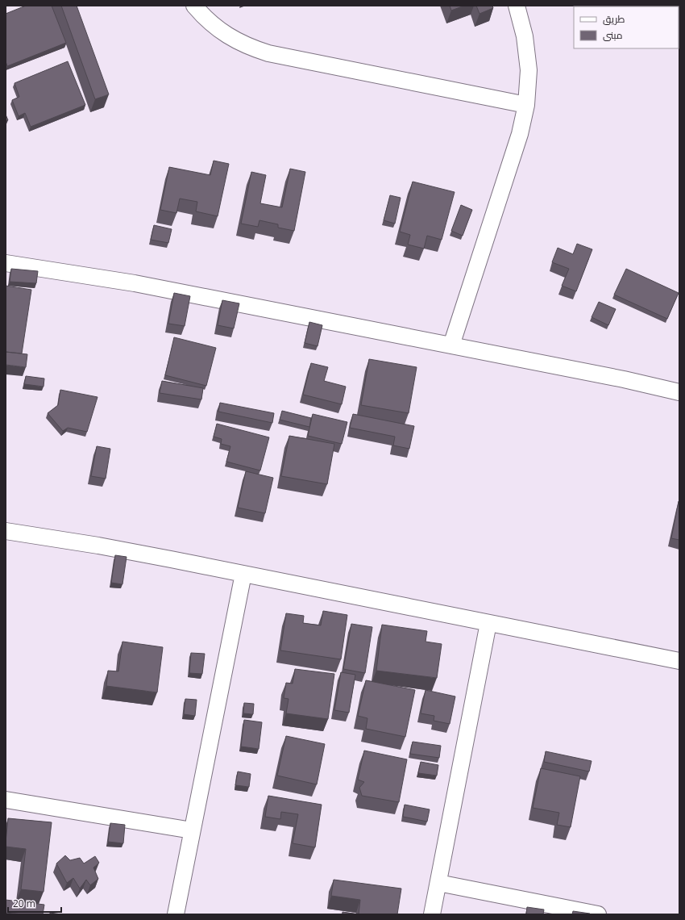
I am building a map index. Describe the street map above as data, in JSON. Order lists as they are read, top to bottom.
{
  "legend": ["طريق", "مبنى"],
  "scale_bar": "20 m"
}
